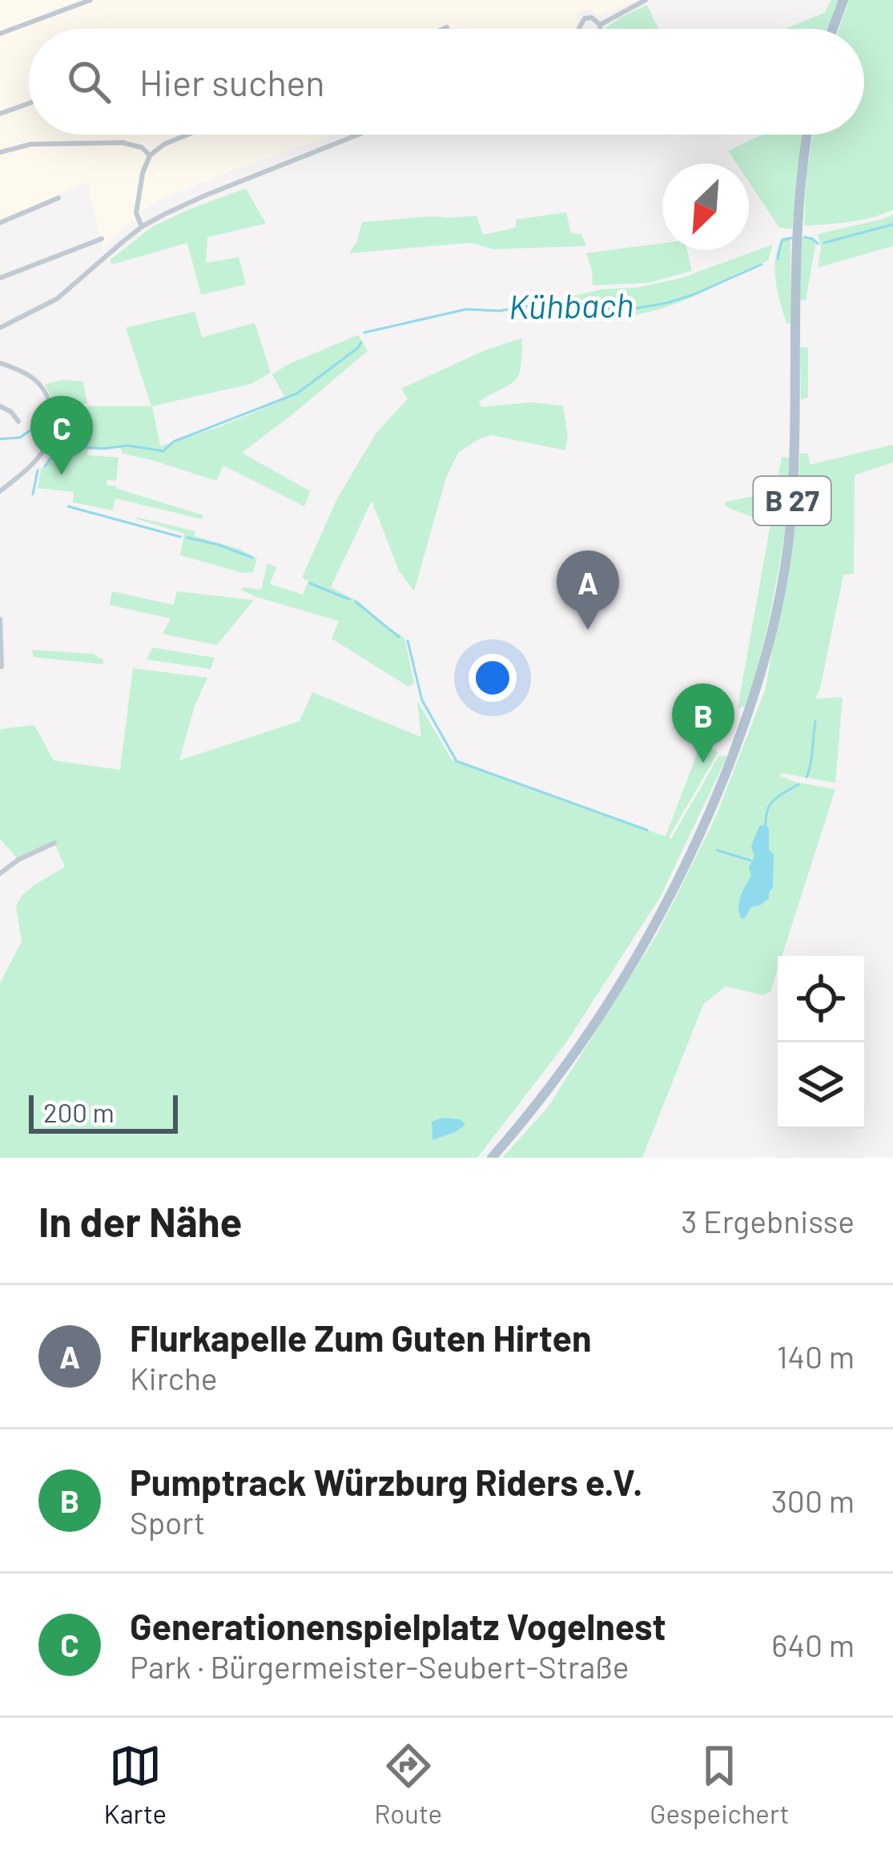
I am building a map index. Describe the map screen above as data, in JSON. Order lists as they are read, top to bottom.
{
  "streets": {
    "main road": ["B 27"]
  },
  "water": ["Kühbach"],
  "scale_bar": "200 m",
  "north": "bottom left",
  "page": {
    "search": "Hier suchen",
    "pins": ["C", "A", "B"],
    "scale": "200 m",
    "heading": ["In der Nähe", "3 Ergebnisse"],
    "list": [
      {
        "mark": "A",
        "name": "Flurkapelle Zum Guten Hirten",
        "note": "Kirche",
        "value": "140 m"
      },
      {
        "mark": "B",
        "name": "Pumptrack Würzburg Riders e.V.",
        "note": "Sport",
        "value": "300 m"
      },
      {
        "mark": "C",
        "name": "Generationenspielplatz Vogelnest",
        "note": "Park · Bürgermeister-Seubert-Straße",
        "value": "640 m"
      }
    ],
    "nav": ["Karte", "Route", "Gespeichert"]
  }
}
